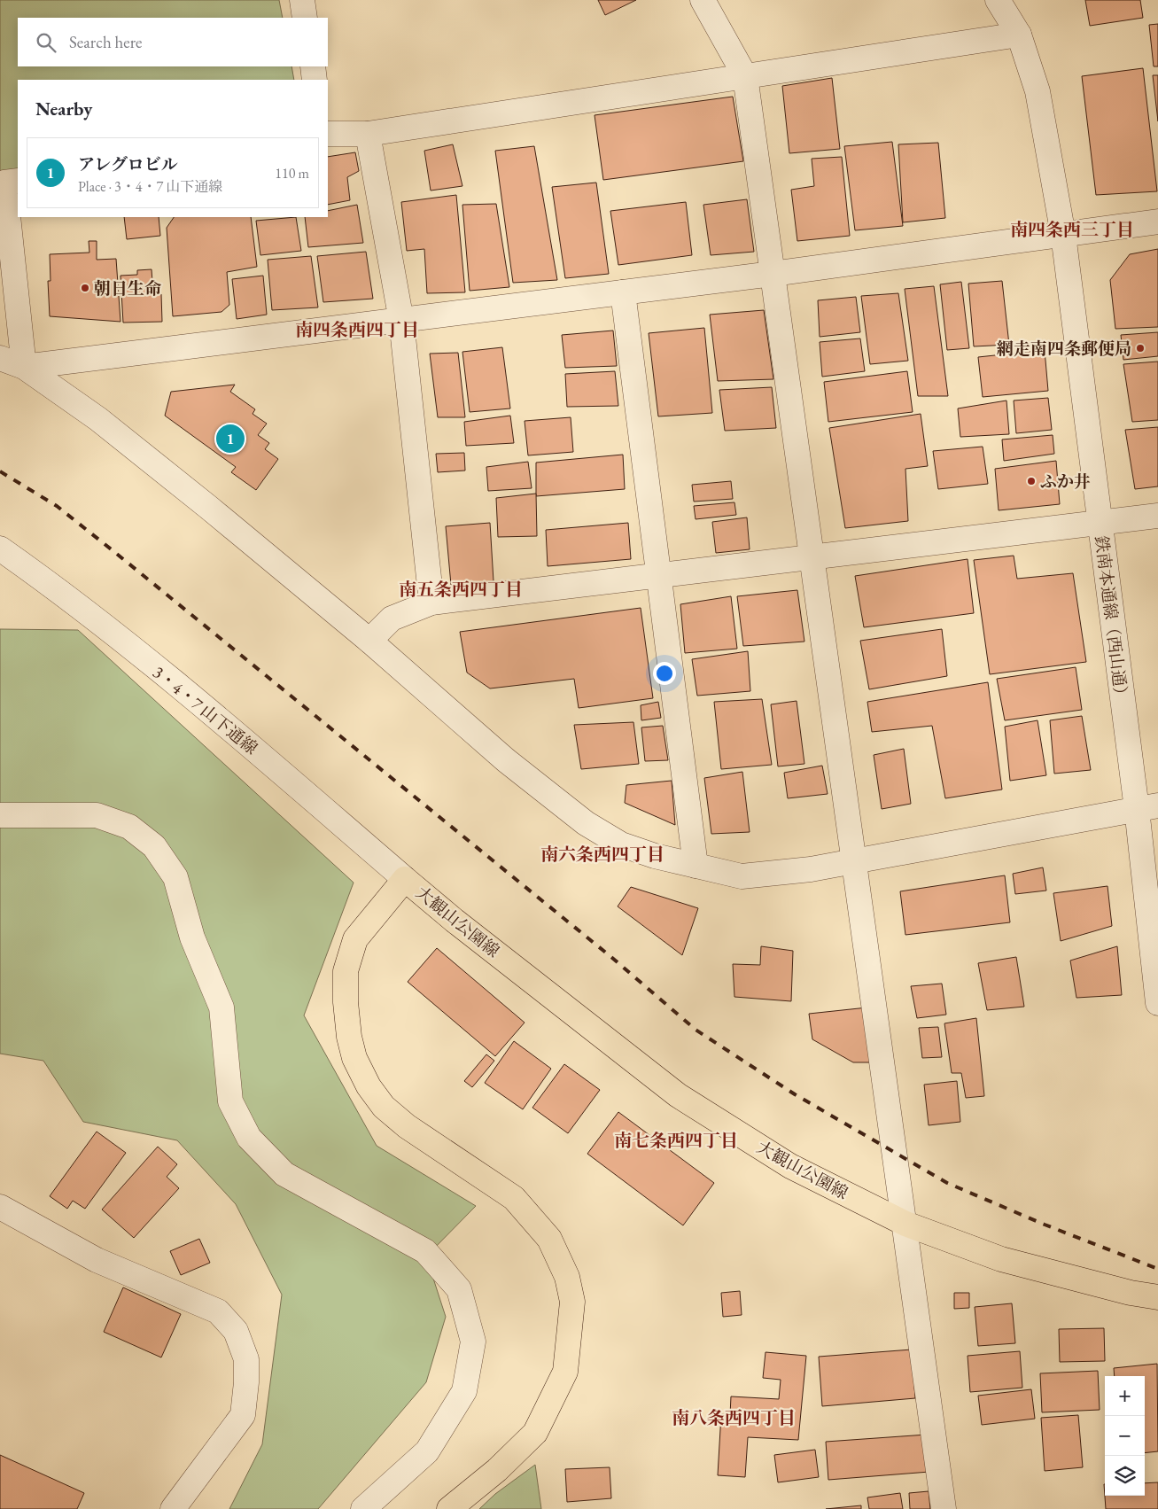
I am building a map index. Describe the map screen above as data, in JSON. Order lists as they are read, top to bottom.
{
  "streets": {
    "main road": ["大観山公園線"],
    "street": ["鉄南本通線（西山通）", "3・4・7 山下通線"]
  },
  "crossings": [
    ["3・4・7 山下通線", "大観山公園線"]
  ],
  "districts": [
    "南四条西三丁目",
    "南四条西四丁目",
    "南五条西四丁目",
    "南六条西四丁目",
    "南七条西四丁目",
    "南八条西四丁目"
  ],
  "places": ["朝日生命", "網走南四条郵便局", "ふか井"],
  "page": {
    "search": "Search here",
    "heading": "Nearby",
    "list": [
      {
        "mark": "1",
        "name": "アレグロビル",
        "note": "Place · 3・4・7 山下通線",
        "value": "110 m"
      }
    ],
    "pins": "1",
    "map_buttons": ["+", "−"]
  }
}
